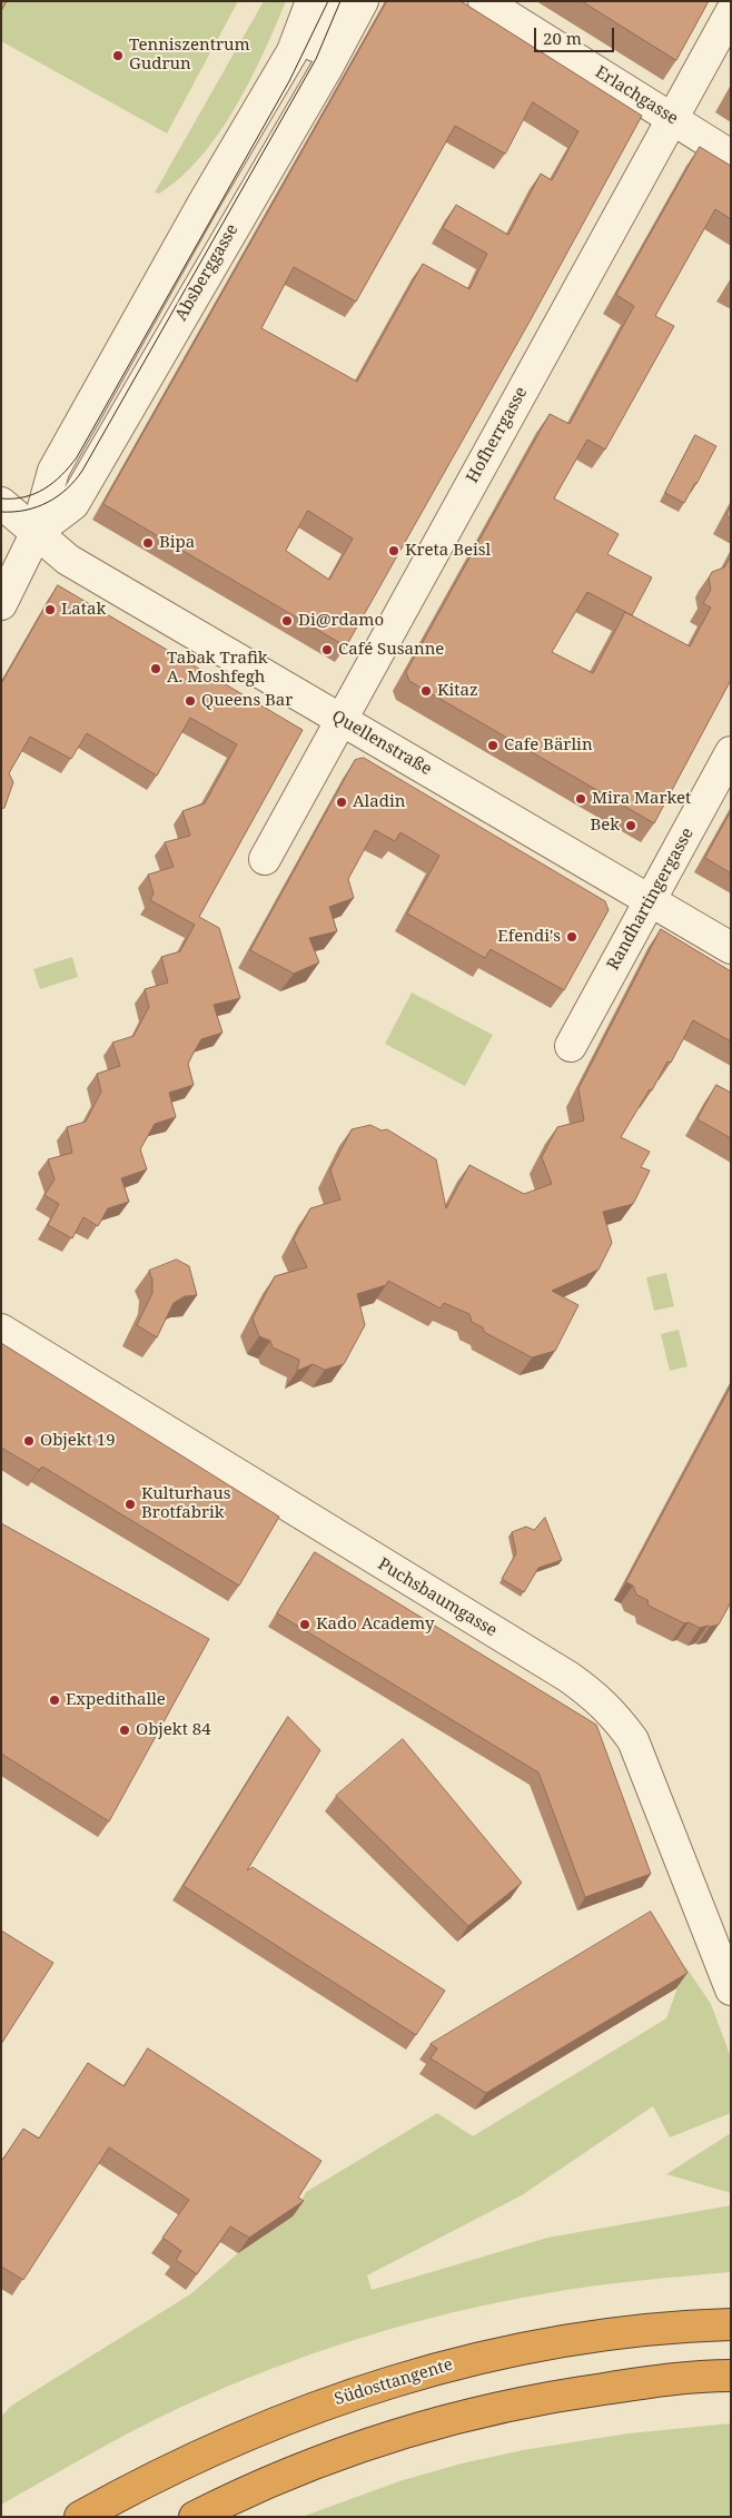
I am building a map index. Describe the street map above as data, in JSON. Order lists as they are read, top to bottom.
{
  "streets": {
    "highway": ["Südosttangente"],
    "street": [
      "Erlachgasse",
      "Absberggasse",
      "Hofherrgasse",
      "Quellenstraße",
      "Randhartingergasse",
      "Puchsbaumgasse"
    ]
  },
  "crossings": [
    ["Erlachgasse", "Hofherrgasse"],
    ["Absberggasse", "Quellenstraße"],
    ["Hofherrgasse", "Quellenstraße"],
    ["Quellenstraße", "Randhartingergasse"]
  ],
  "places": [
    "Tenniszentrum Gudrun",
    "Bipa",
    "Kreta Beisl",
    "Latak",
    "Di@rdamo",
    "Café Susanne",
    "Tabak Trafik A. Moshfegh",
    "Kitaz",
    "Queens Bar",
    "Cafe Bärlin",
    "Mira Market",
    "Aladin",
    "Bek",
    "Efendi's",
    "Objekt 19",
    "Kulturhaus Brotfabrik",
    "Kado Academy",
    "Expedithalle",
    "Objekt 84"
  ],
  "scale_bar": "20 m"
}
